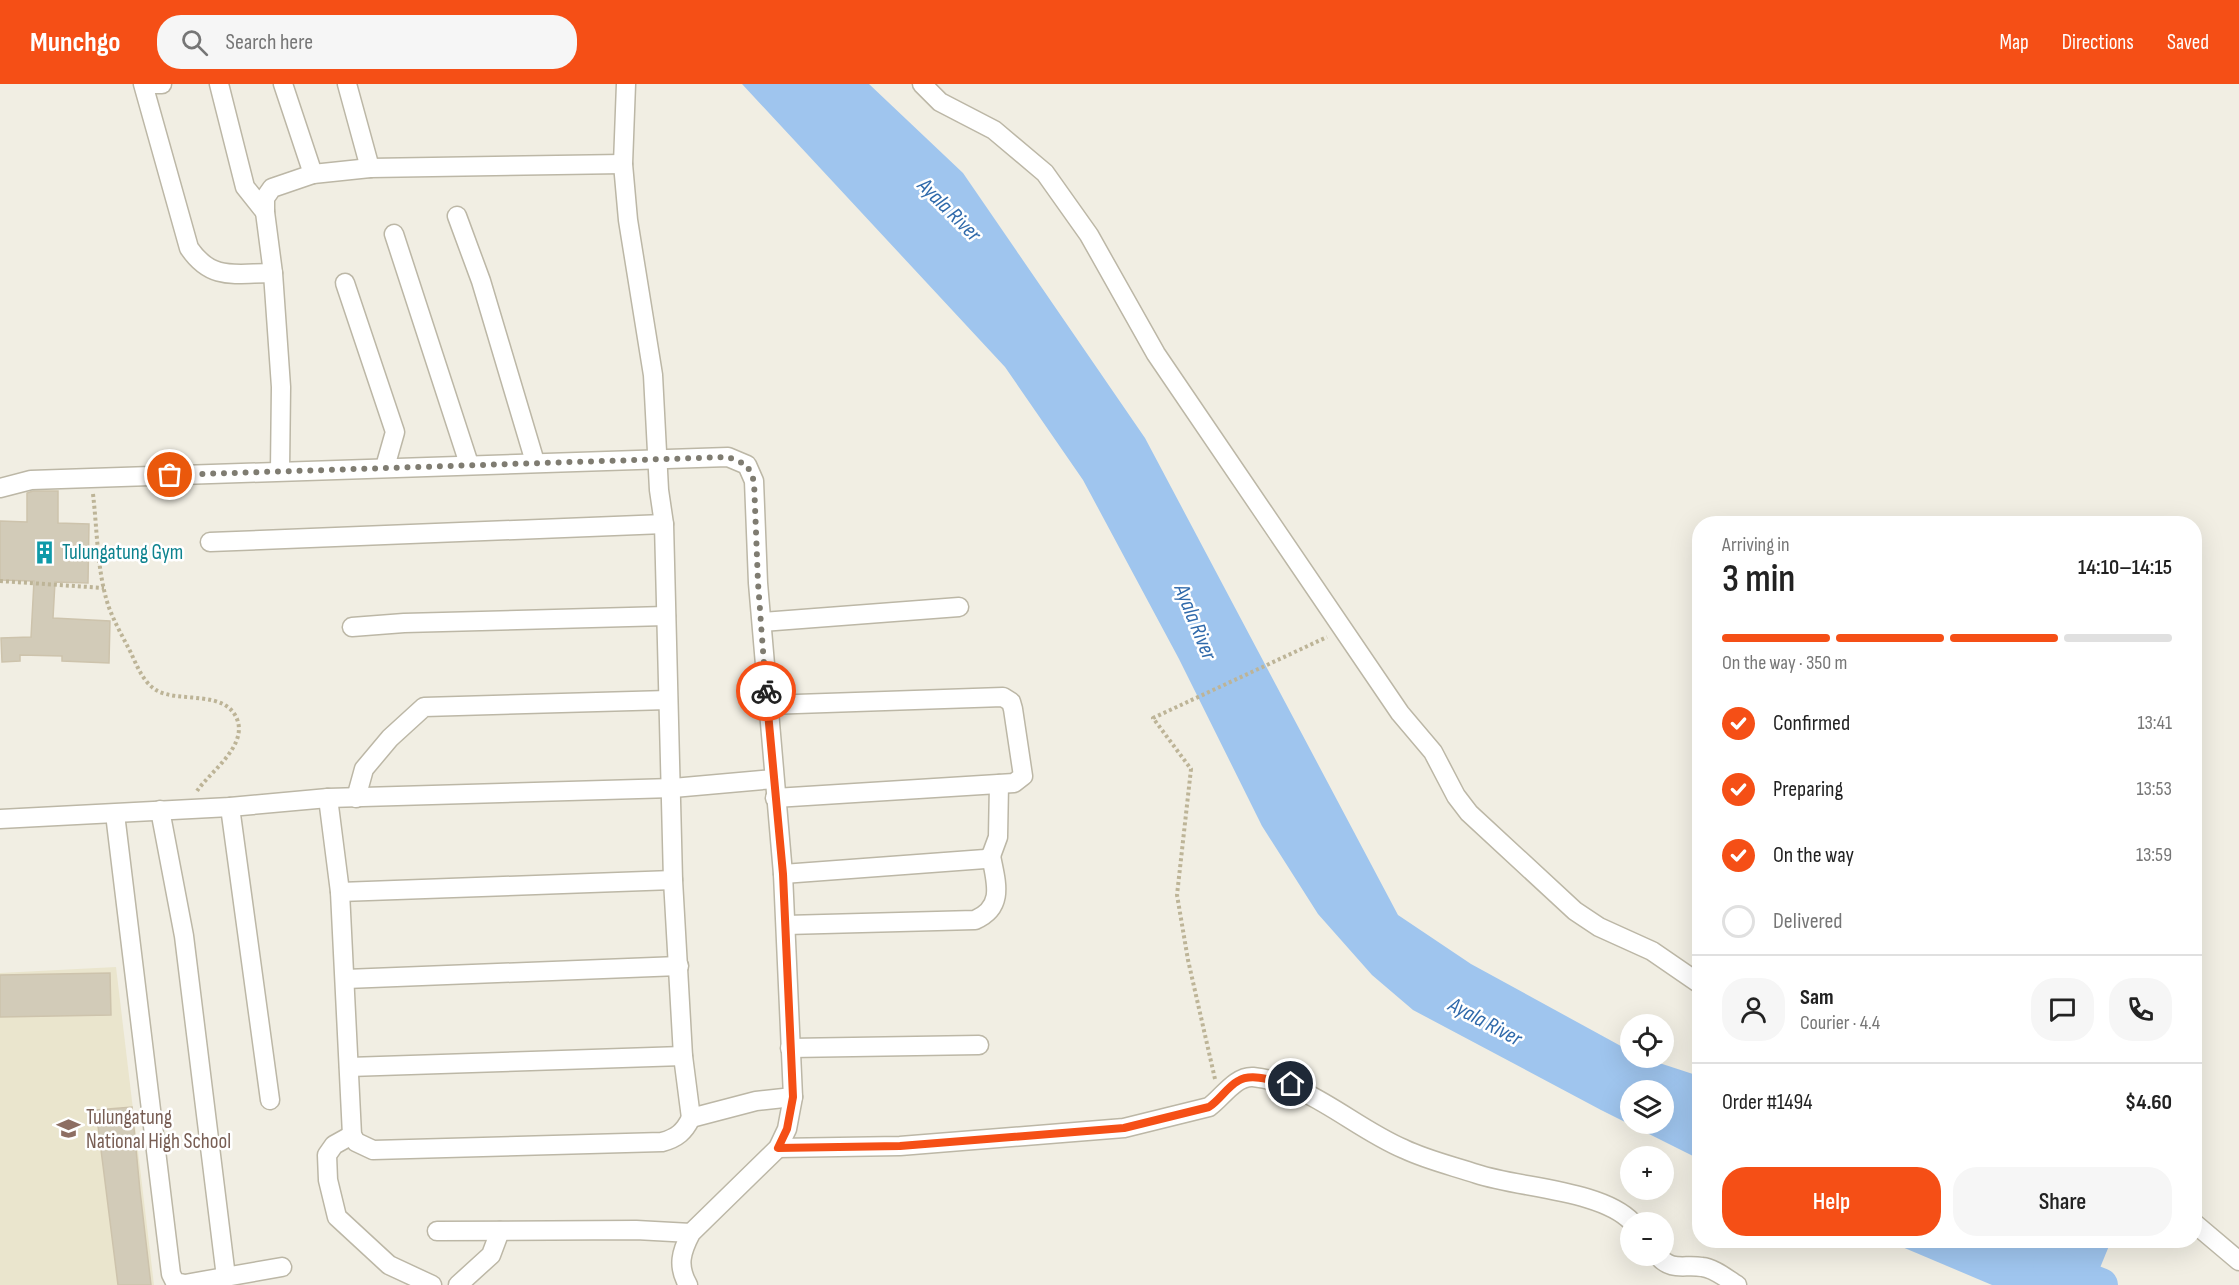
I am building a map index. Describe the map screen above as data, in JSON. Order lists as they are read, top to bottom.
{
  "water": ["Ayala River"],
  "places": {
    "building": ["Tulungatung Gym"],
    "school or university": ["Tulungatung National High School"]
  },
  "page": {
    "header": "Munchgo",
    "search": "Search here",
    "nav": ["Map", "Directions", "Saved"],
    "heading": ["3 min", "Arriving in", "14:10–14:15"],
    "panel": [
      "Sam",
      "Courier · 4.4",
      "Order #1494",
      "$4.60"
    ],
    "bar": "On the way · 350 m",
    "list": [
      ["Confirmed", "13:41"],
      ["Preparing", "13:53"],
      ["On the way", "13:59"],
      "Delivered"
    ],
    "map_buttons": ["+", "−"],
    "buttons": ["Help", "Share"]
  }
}
